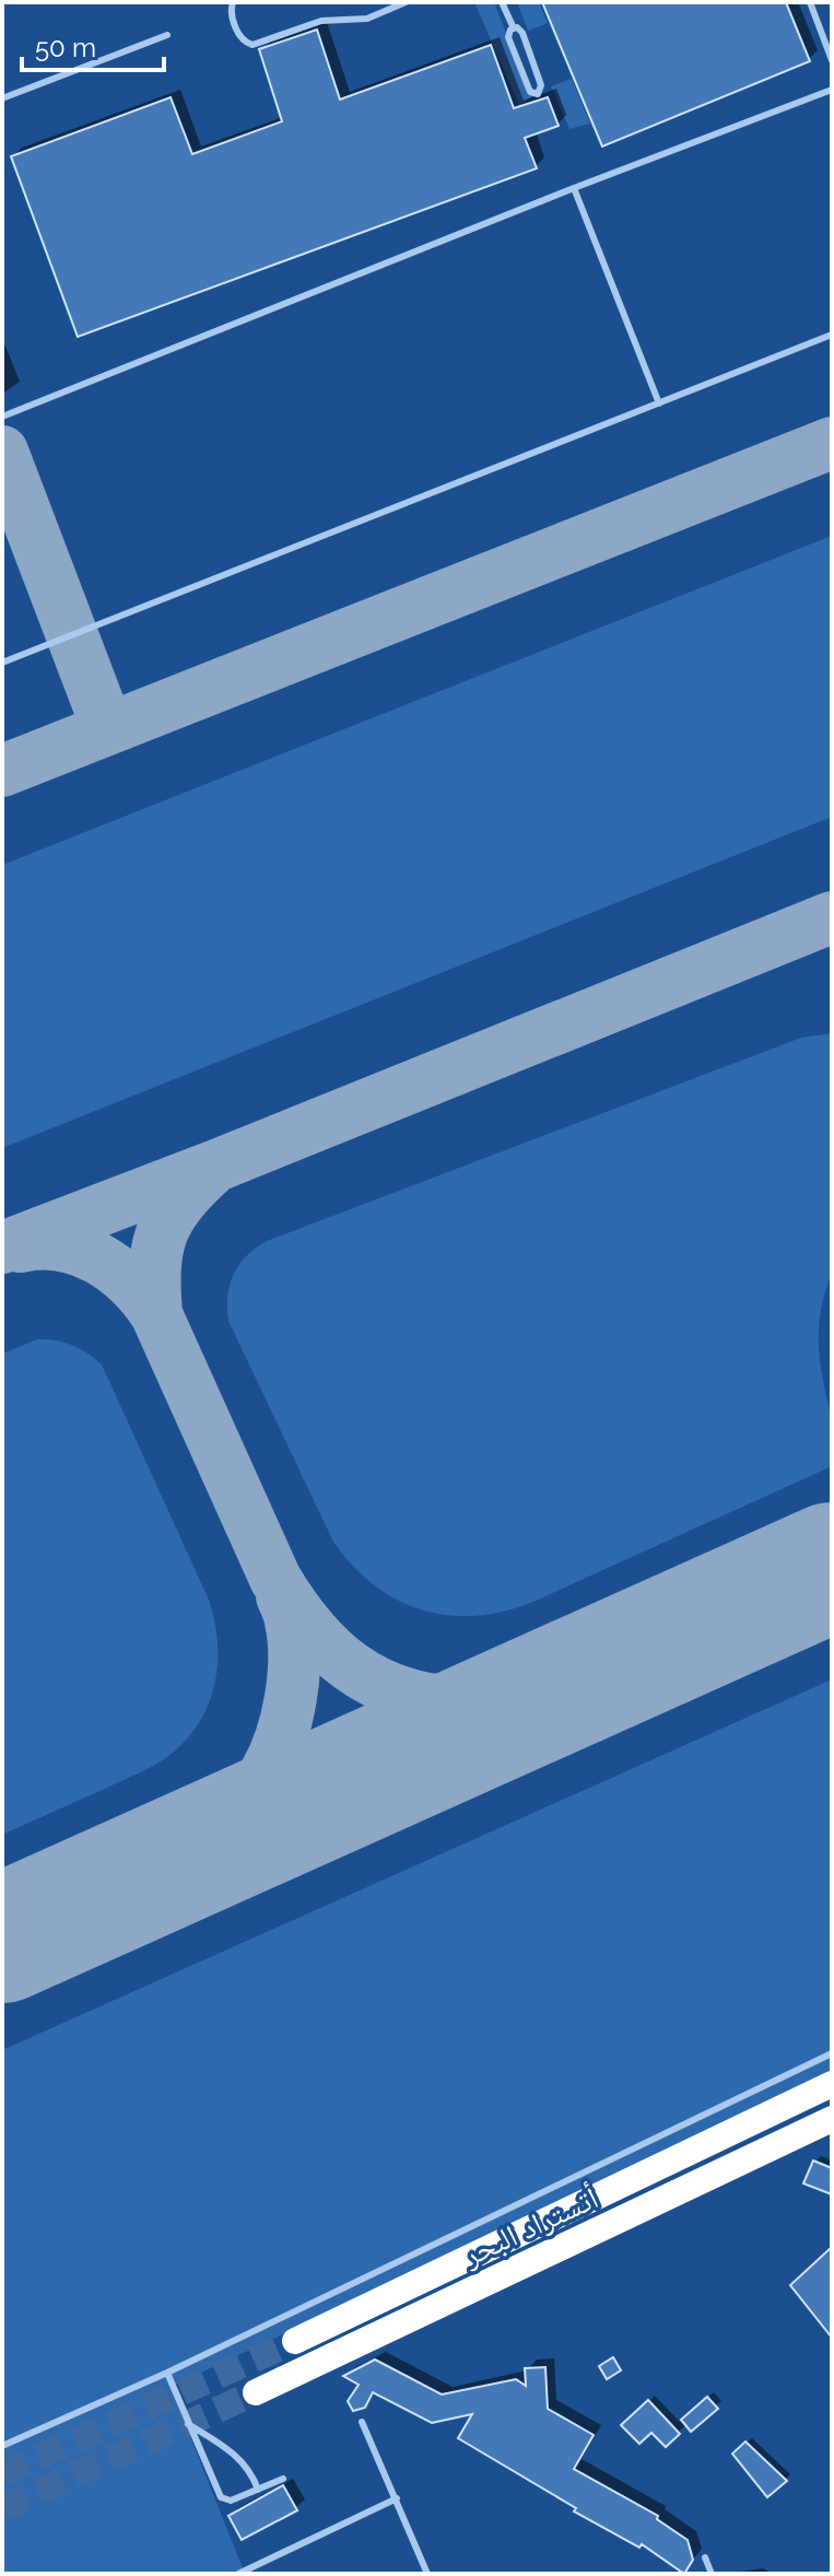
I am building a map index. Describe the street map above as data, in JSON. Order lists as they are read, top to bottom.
{
  "streets": {
    "highway": ["أتستراد البحر"]
  },
  "scale_bar": "50 m"
}
